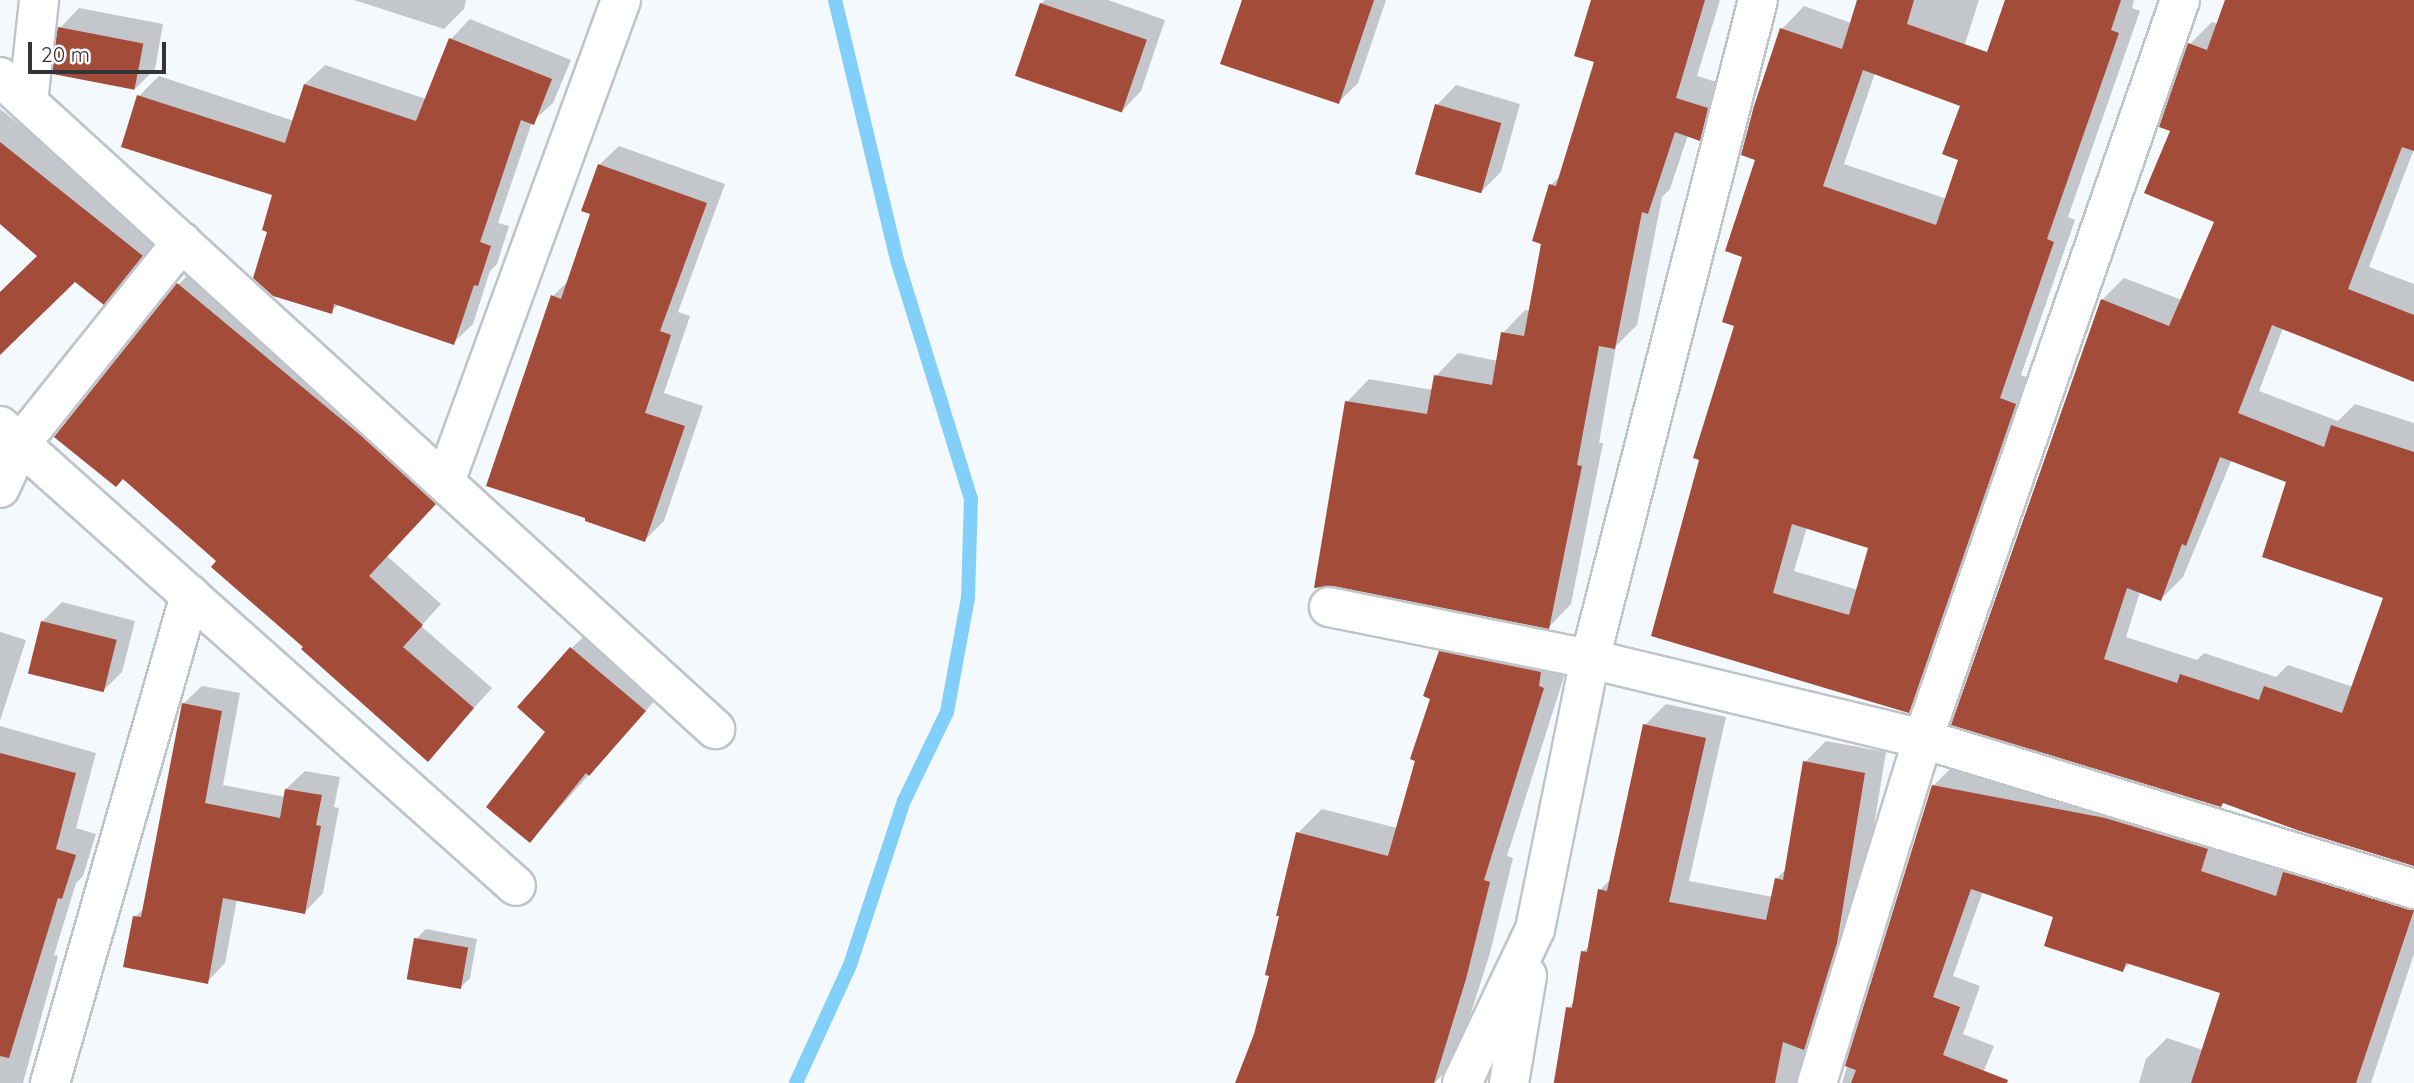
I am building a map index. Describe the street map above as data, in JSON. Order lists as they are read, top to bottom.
{
  "scale_bar": "20 m"
}
